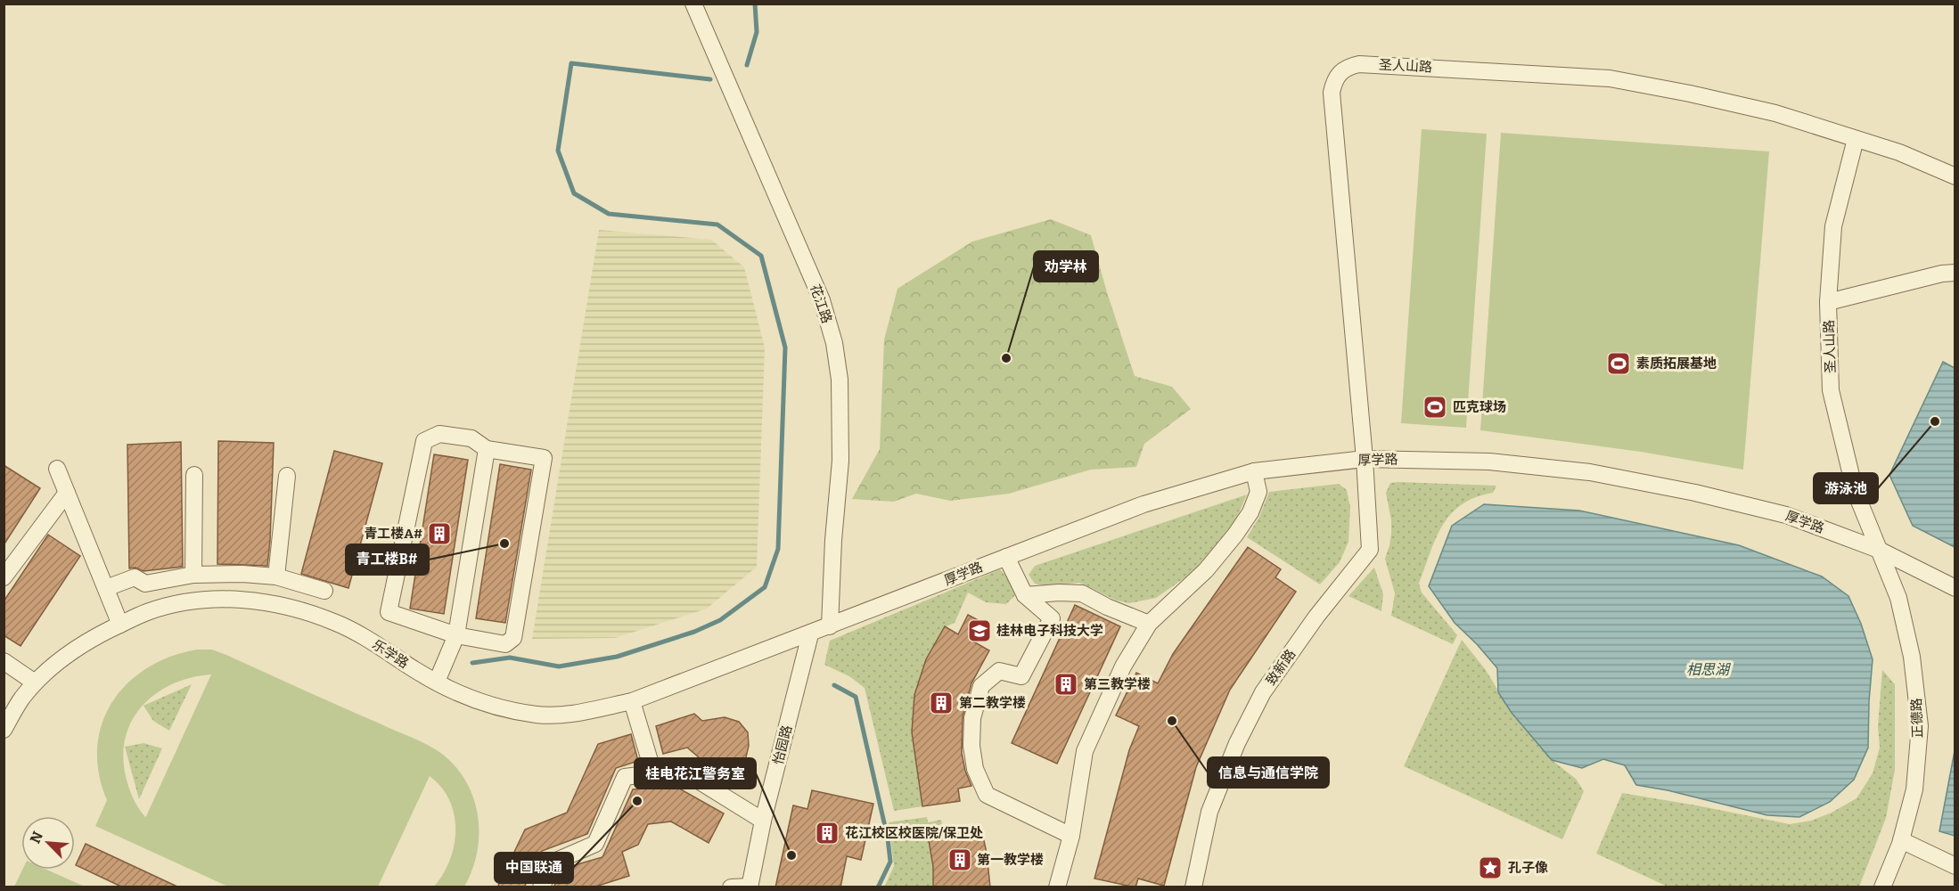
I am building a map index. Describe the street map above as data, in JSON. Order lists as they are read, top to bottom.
{
  "streets": {
    "street": [
      "圣人山路",
      "花江路",
      "厚学路",
      "乐学路",
      "致新路",
      "正德路",
      "怡园路"
    ]
  },
  "crossings": [
    ["圣人山路", "厚学路"],
    ["圣人山路", "致新路"],
    ["圣人山路", "正德路"],
    ["花江路", "厚学路"],
    ["厚学路", "乐学路"],
    ["厚学路", "致新路"],
    ["厚学路", "正德路"],
    ["厚学路", "怡园路"],
    ["乐学路", "怡园路"]
  ],
  "water": ["相思湖"],
  "places": {
    "other": [
      "劝学林",
      "游泳池",
      "青工楼B#",
      "信息与通信学院",
      "中国联通",
      "桂电花江警务室"
    ],
    "sports": ["素质拓展基地", "匹克球场"],
    "building": [
      "青工楼A#",
      "第三教学楼",
      "第二教学楼",
      "花江校区校医院/保卫处",
      "第一教学楼"
    ],
    "school or university": ["桂林电子科技大学"],
    "place": ["孔子像"]
  },
  "north": "top left"
}
